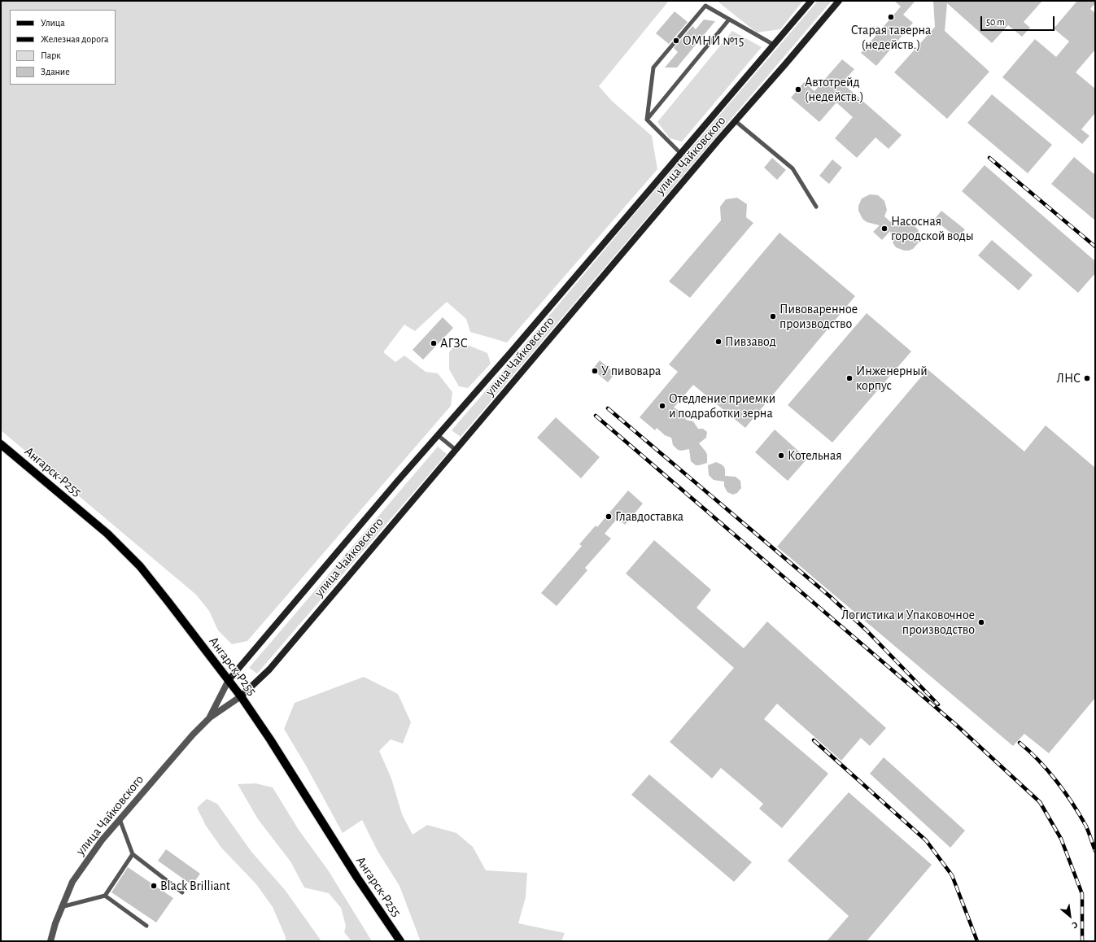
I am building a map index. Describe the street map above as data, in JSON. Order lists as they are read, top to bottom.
{
  "streets": {
    "main road": ["улица Чайковского", "Ангарск-Р255"]
  },
  "crossings": [
    ["улица Чайковского", "Ангарск-Р255"]
  ],
  "places": [
    "Старая таверна (недейств.)",
    "ОМНИ №15",
    "Автотрейд (недейств.)",
    "Насосная городской воды",
    "Пивоваренное производство",
    "Пивзавод",
    "АГЗС",
    "У пивовара",
    "Инженерный корпус",
    "ЛНС",
    "Отедление приемки и подработки зерна",
    "Котельная",
    "Главдоставка",
    "Логистика и Упаковочное производство",
    "Black Brilliant"
  ],
  "legend": [
    "Улица",
    "Железная дорога",
    "Парк",
    "Здание"
  ],
  "scale_bar": "50 m",
  "north": "bottom right"
}
